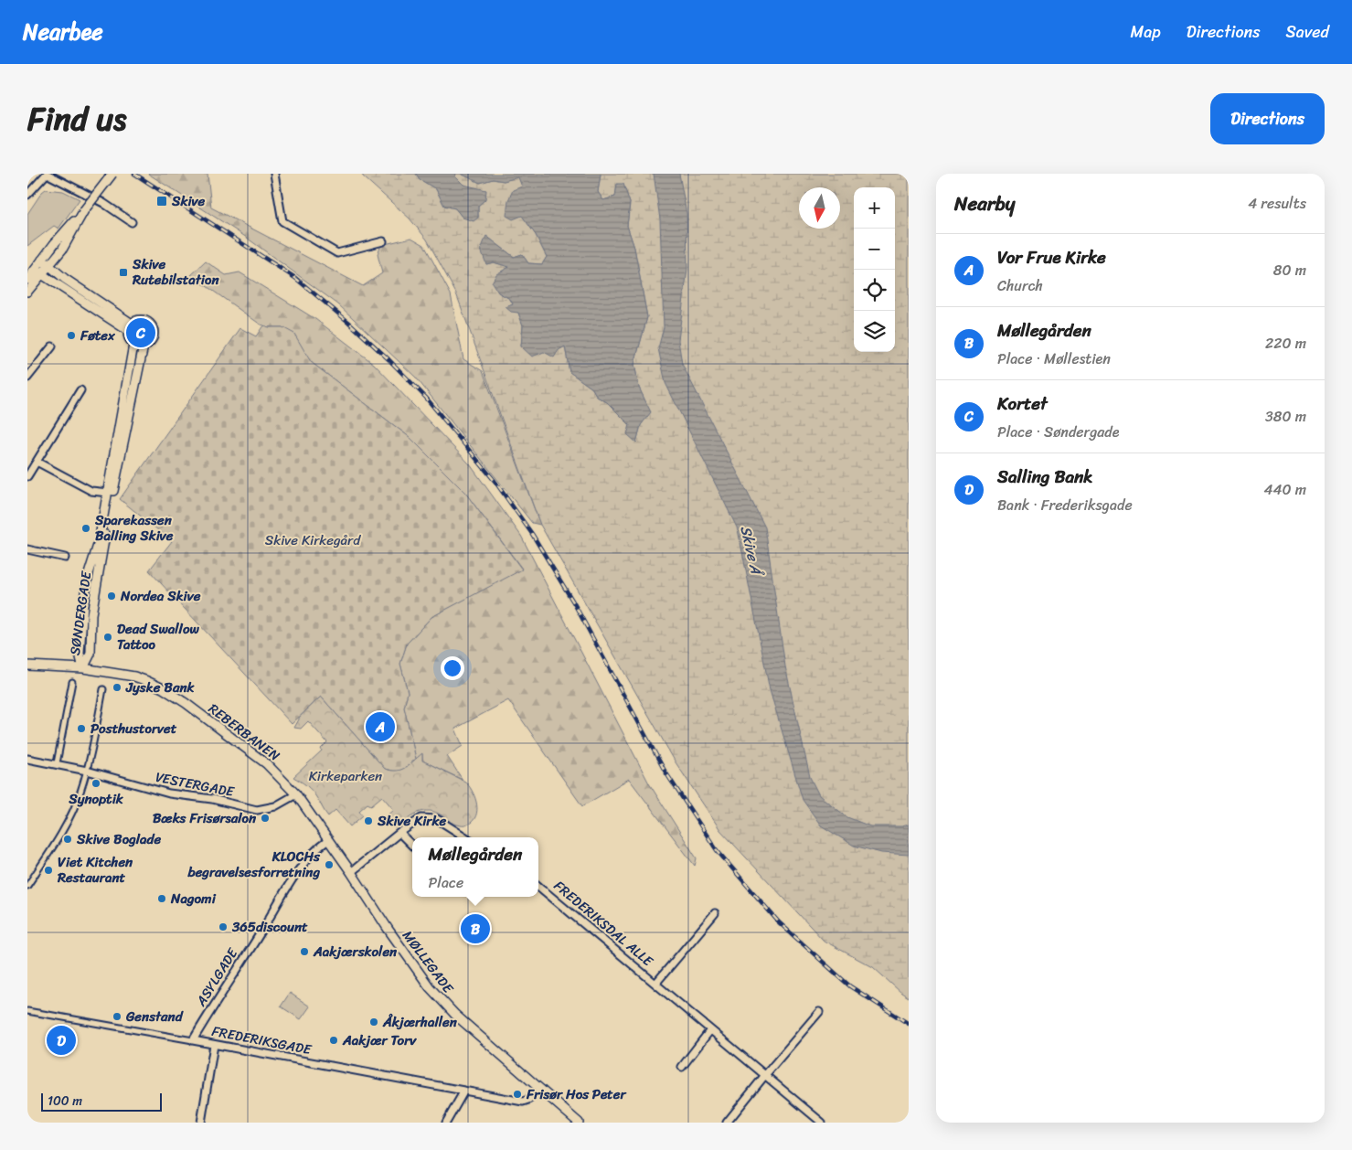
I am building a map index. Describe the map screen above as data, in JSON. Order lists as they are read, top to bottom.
{
  "streets": {
    "street": [
      "SØNDERGADE",
      "REBERBANEN",
      "VESTERGADE",
      "FREDERIKSDAL ALLE",
      "MØLLEGADE",
      "ASYLGADE",
      "FREDERIKSGADE"
    ]
  },
  "crossings": [
    ["SØNDERGADE", "REBERBANEN"],
    ["REBERBANEN", "VESTERGADE"],
    ["REBERBANEN", "MØLLEGADE"],
    ["REBERBANEN", "ASYLGADE"],
    ["MØLLEGADE", "FREDERIKSGADE"],
    ["ASYLGADE", "FREDERIKSGADE"]
  ],
  "water": ["Skive Å"],
  "parks": ["Skive Kirkegård", "Kirkeparken"],
  "places": {
    "transit": ["Skive", "Skive Rutebilstation"],
    "other": [
      "Føtex",
      "Sparekassen Balling Skive",
      "Nordea Skive",
      "Dead Swallow Tattoo",
      "Jyske Bank",
      "Posthustorvet",
      "Synoptik",
      "Bæks Frisørsalon",
      "Skive Kirke",
      "Skive Boglade",
      "KLOCHs begravelsesforretning",
      "Viet Kitchen Restaurant",
      "Nagomi",
      "365discount",
      "Aakjærskolen",
      "Genstand",
      "Åkjærhallen",
      "Aakjær Torv",
      "Frisør Hos Peter"
    ]
  },
  "scale_bar": "100 m",
  "north": "bottom",
  "page": {
    "header": "Nearbee",
    "nav": ["Map", "Directions", "Saved"],
    "title": "Find us",
    "buttons": "Directions",
    "heading": ["Nearby", "4 results"],
    "map_buttons": ["+", "−"],
    "list": [
      {
        "mark": "A",
        "name": "Vor Frue Kirke",
        "note": "Church",
        "value": "80 m"
      },
      {
        "mark": "B",
        "name": "Møllegården",
        "note": "Place · Møllestien",
        "value": "220 m"
      },
      {
        "mark": "C",
        "name": "Kortet",
        "note": "Place · Søndergade",
        "value": "380 m"
      },
      {
        "mark": "D",
        "name": "Salling Bank",
        "note": "Bank · Frederiksgade",
        "value": "440 m"
      }
    ],
    "pins": [
      "C",
      "A",
      "B",
      "D"
    ],
    "popup": ["Møllegården", "Place"],
    "scale": "100 m"
  }
}
